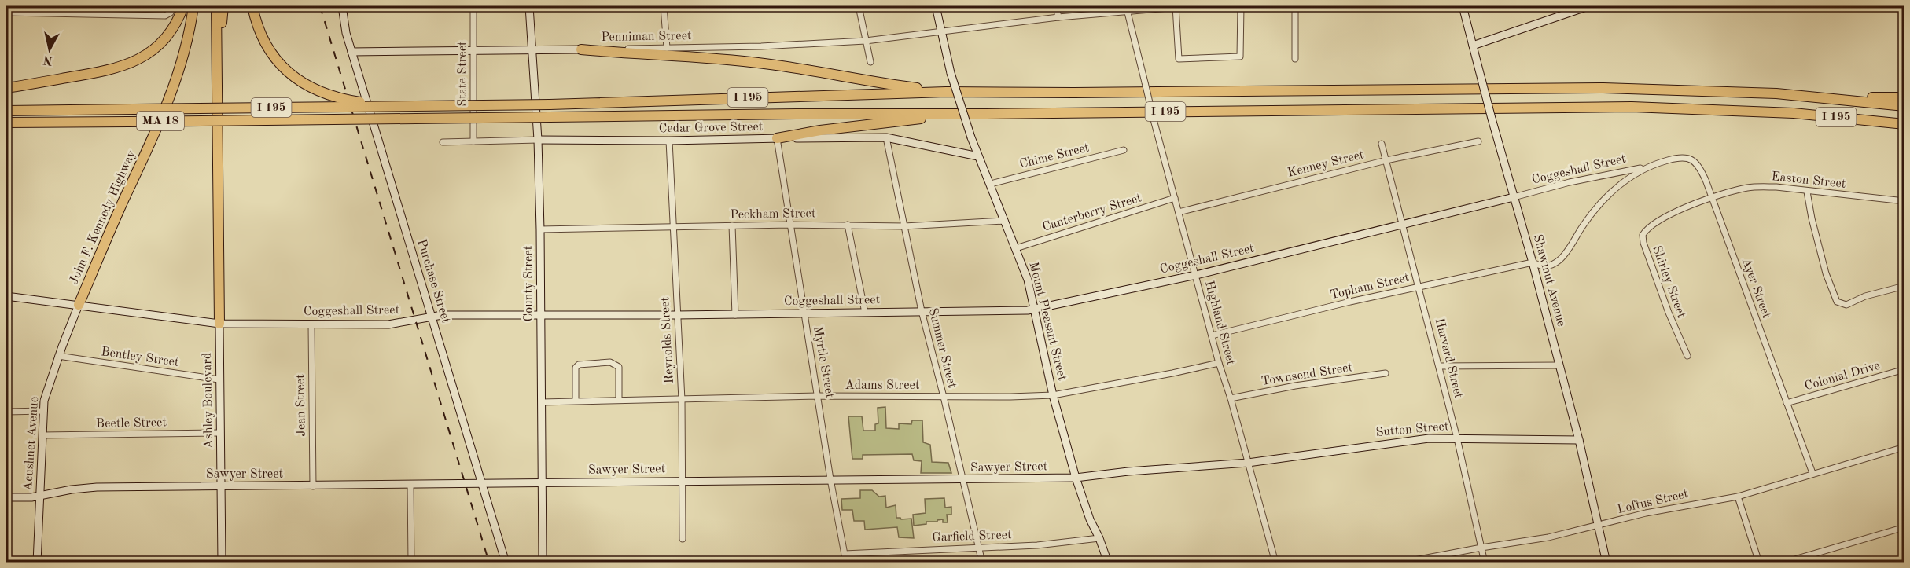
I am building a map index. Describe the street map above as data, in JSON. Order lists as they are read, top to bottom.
{
  "streets": {
    "highway": ["I 195", "MA 18", "John F. Kennedy Highway"],
    "main road": [
      "Penniman Street",
      "Cedar Grove Street",
      "Coggeshall Street",
      "Shawmut Avenue",
      "Purchase Street",
      "County Street",
      "Mount Pleasant Street",
      "Ashley Boulevard",
      "Sutton Street",
      "Acushnet Avenue",
      "Sawyer Street"
    ],
    "street": [
      "State Street",
      "Chime Street",
      "Kenney Street",
      "Easton Street",
      "Canterberry Street",
      "Peckham Street",
      "Shirley Street",
      "Topham Street",
      "Ayer Street",
      "Highland Street",
      "Reynolds Street",
      "Summer Street",
      "Bentley Street",
      "Harvard Street",
      "Myrtle Street",
      "Townsend Street",
      "Colonial Drive",
      "Adams Street",
      "Jean Street",
      "Beetle Street",
      "Loftus Street",
      "Garfield Street"
    ]
  },
  "crossings": [
    ["Penniman Street", "State Street"],
    ["Penniman Street", "Purchase Street"],
    ["Penniman Street", "County Street"],
    ["Penniman Street", "Mount Pleasant Street"],
    ["Penniman Street", "Highland Street"],
    ["State Street", "Cedar Grove Street"],
    ["Cedar Grove Street", "County Street"],
    ["Cedar Grove Street", "Mount Pleasant Street"],
    ["Cedar Grove Street", "Reynolds Street"],
    ["Cedar Grove Street", "Summer Street"],
    ["Cedar Grove Street", "Myrtle Street"],
    ["Chime Street", "Mount Pleasant Street"],
    ["Kenney Street", "Highland Street"],
    ["Kenney Street", "Harvard Street"],
    ["Coggeshall Street", "John F. Kennedy Highway"],
    ["Coggeshall Street", "Shawmut Avenue"],
    ["Coggeshall Street", "Purchase Street"],
    ["Coggeshall Street", "County Street"],
    ["Coggeshall Street", "Topham Street"],
    ["Coggeshall Street", "Ayer Street"],
    ["Coggeshall Street", "Mount Pleasant Street"],
    ["Coggeshall Street", "Highland Street"],
    ["Coggeshall Street", "Reynolds Street"],
    ["Coggeshall Street", "Summer Street"],
    ["Coggeshall Street", "Harvard Street"],
    ["Coggeshall Street", "Myrtle Street"],
    ["Coggeshall Street", "Ashley Boulevard"],
    ["Coggeshall Street", "Jean Street"],
    ["Coggeshall Street", "Acushnet Avenue"],
    ["Easton Street", "Shirley Street"],
    ["Easton Street", "Ayer Street"],
    ["Canterberry Street", "Mount Pleasant Street"],
    ["Canterberry Street", "Highland Street"],
    ["Peckham Street", "County Street"],
    ["Peckham Street", "Mount Pleasant Street"],
    ["Peckham Street", "Reynolds Street"],
    ["Peckham Street", "Summer Street"],
    ["Peckham Street", "Myrtle Street"],
    ["John F. Kennedy Highway", "Acushnet Avenue"],
    ["Shawmut Avenue", "Topham Street"],
    ["Shawmut Avenue", "Sutton Street"],
    ["Shawmut Avenue", "Loftus Street"],
    ["Purchase Street", "Sawyer Street"],
    ["Shirley Street", "Ayer Street"],
    ["County Street", "Adams Street"],
    ["County Street", "Sawyer Street"],
    ["Topham Street", "Ayer Street"],
    ["Topham Street", "Highland Street"],
    ["Topham Street", "Harvard Street"],
    ["Ayer Street", "Colonial Drive"],
    ["Ayer Street", "Loftus Street"],
    ["Mount Pleasant Street", "Adams Street"],
    ["Mount Pleasant Street", "Sawyer Street"],
    ["Mount Pleasant Street", "Garfield Street"],
    ["Highland Street", "Townsend Street"],
    ["Highland Street", "Adams Street"],
    ["Highland Street", "Sutton Street"],
    ["Highland Street", "Sawyer Street"],
    ["Reynolds Street", "Adams Street"],
    ["Reynolds Street", "Sawyer Street"],
    ["Summer Street", "Adams Street"],
    ["Summer Street", "Sawyer Street"],
    ["Summer Street", "Garfield Street"],
    ["Bentley Street", "Ashley Boulevard"],
    ["Bentley Street", "Acushnet Avenue"],
    ["Harvard Street", "Sutton Street"],
    ["Harvard Street", "Loftus Street"],
    ["Myrtle Street", "Adams Street"],
    ["Myrtle Street", "Sawyer Street"],
    ["Myrtle Street", "Garfield Street"],
    ["Ashley Boulevard", "Beetle Street"],
    ["Ashley Boulevard", "Sawyer Street"],
    ["Jean Street", "Sawyer Street"],
    ["Beetle Street", "Acushnet Avenue"],
    ["Sutton Street", "Sawyer Street"],
    ["Acushnet Avenue", "Sawyer Street"]
  ],
  "north": "bottom"
}
